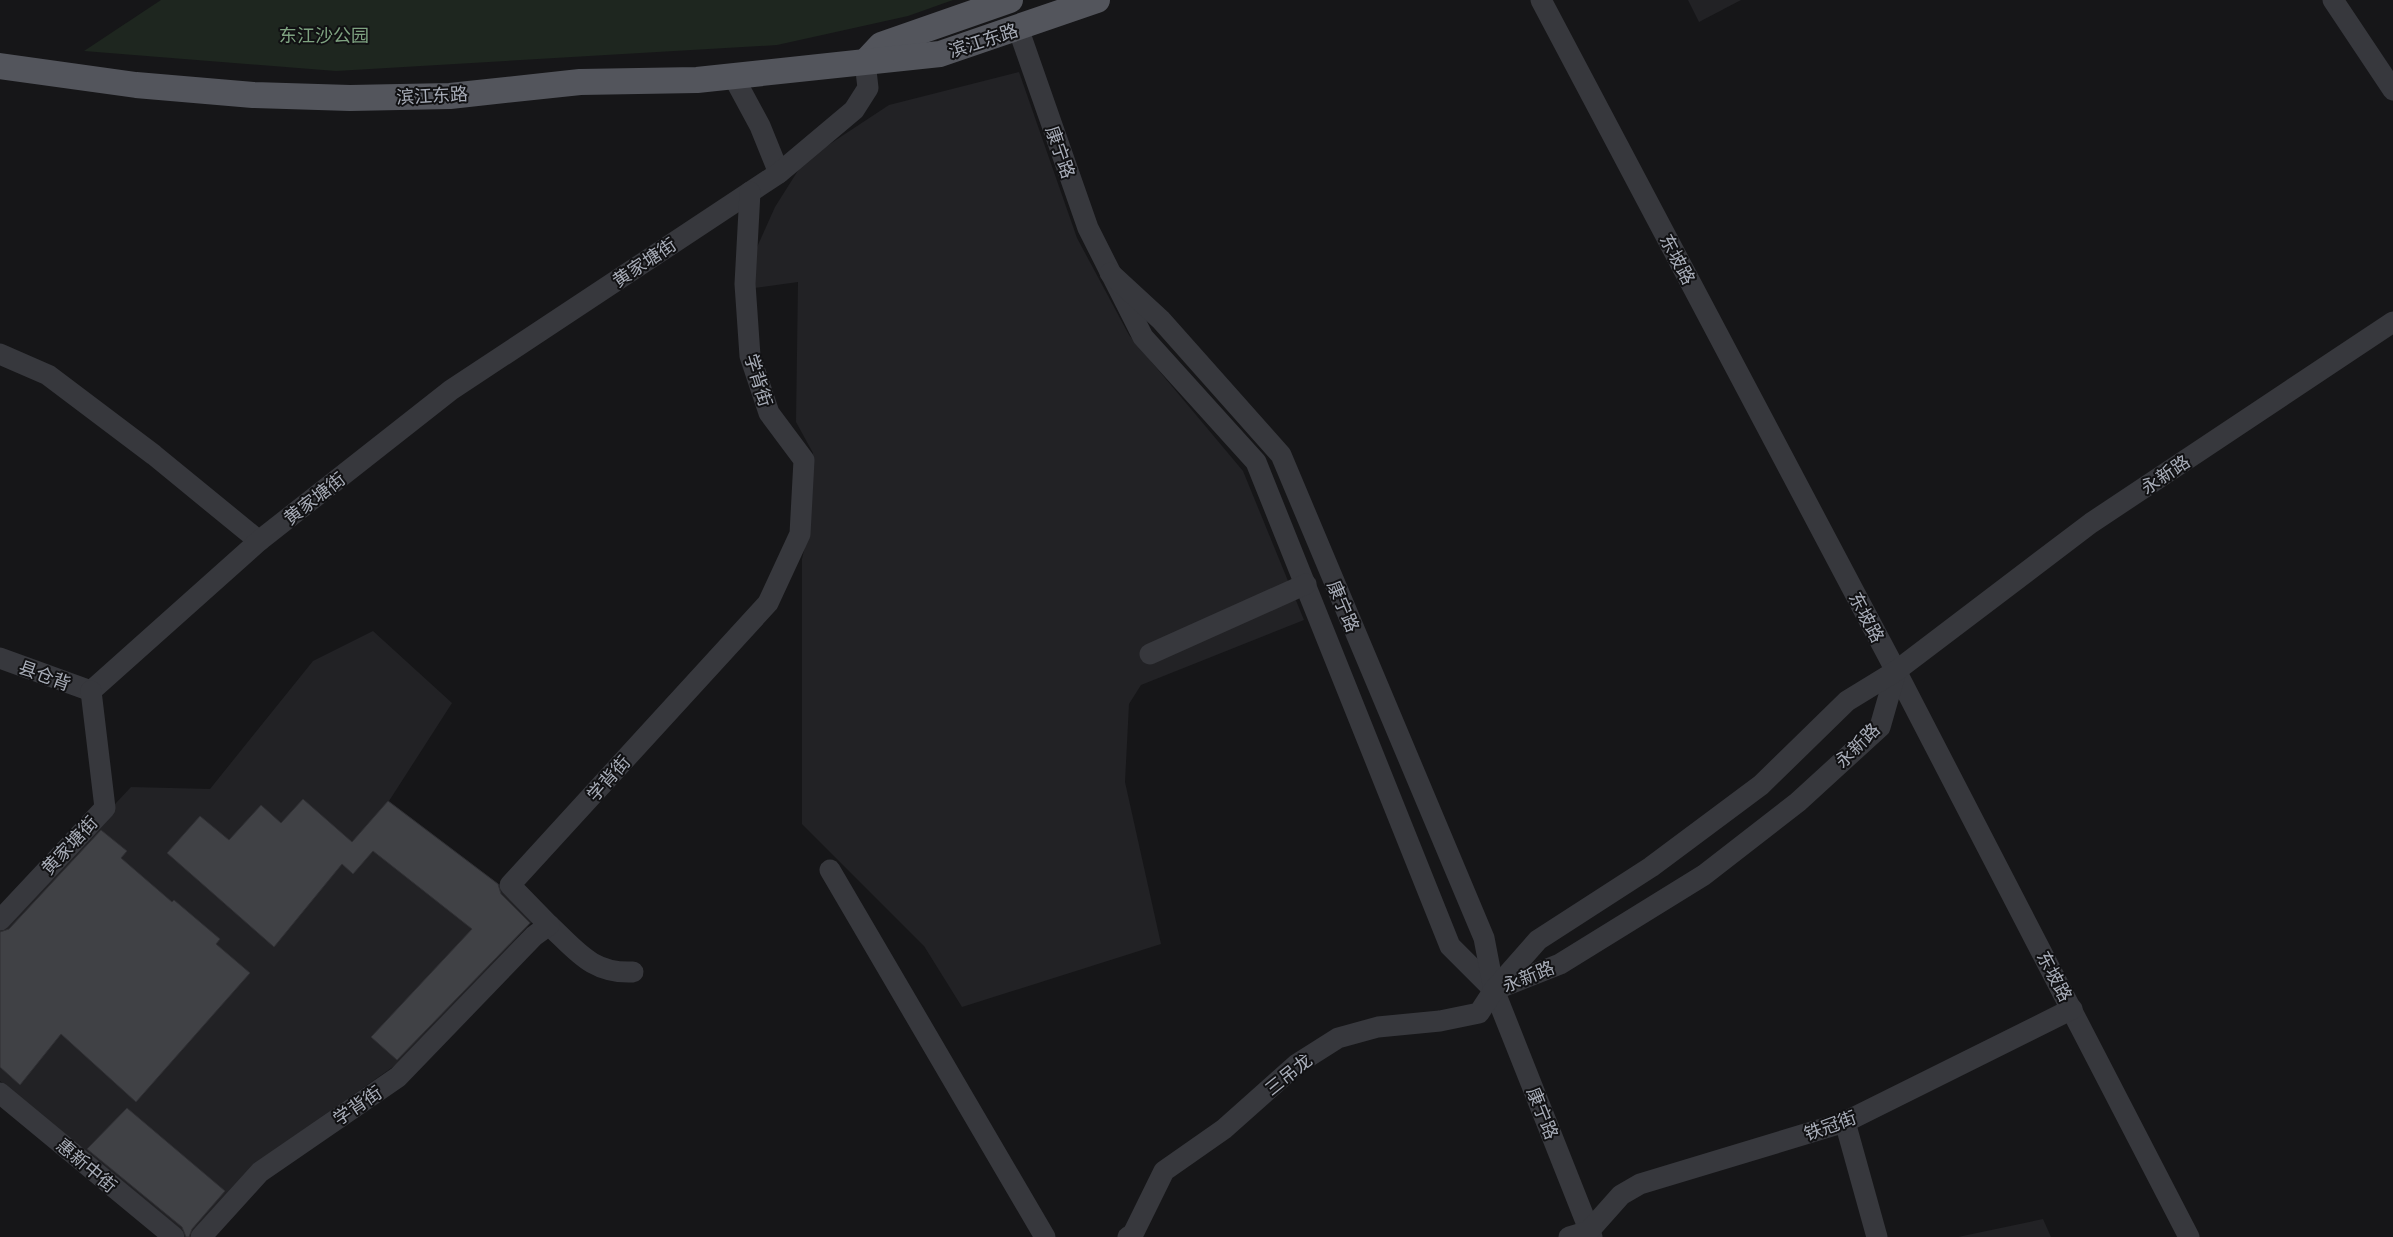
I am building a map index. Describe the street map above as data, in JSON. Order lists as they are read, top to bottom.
{
  "streets": {
    "main road": ["滨江东路"],
    "street": [
      "康宁路",
      "东坡路",
      "黄家塘街",
      "学背街",
      "永新路",
      "县仓背",
      "三吊龙",
      "铁冠街",
      "惠新中街"
    ]
  },
  "crossings": [
    ["滨江东路", "康宁路"],
    ["滨江东路", "黄家塘街"],
    ["康宁路", "永新路"],
    ["康宁路", "三吊龙"],
    ["康宁路", "铁冠街"],
    ["东坡路", "永新路"],
    ["东坡路", "铁冠街"],
    ["黄家塘街", "学背街"],
    ["黄家塘街", "县仓背"],
    ["永新路", "三吊龙"]
  ],
  "parks": ["东江沙公园"]
}
